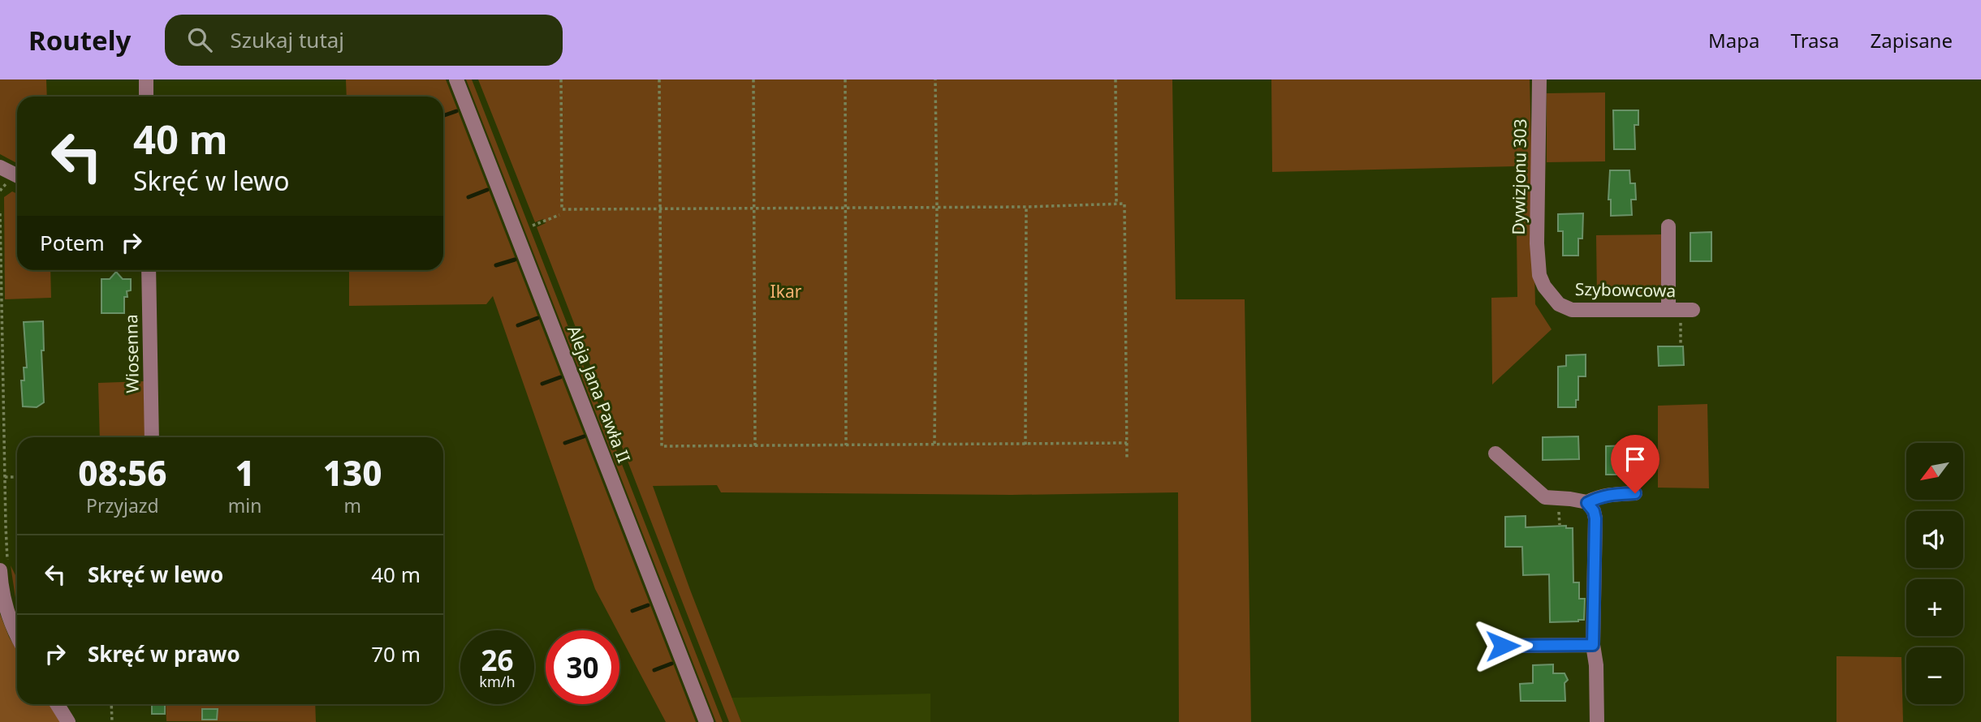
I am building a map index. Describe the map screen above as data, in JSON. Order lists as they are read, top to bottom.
{
  "streets": {
    "street": [
      "Dywizjonu 303",
      "Szybowcowa",
      "Wiosenna",
      "Aleja Jana Pawła II"
    ]
  },
  "crossings": [
    ["Dywizjonu 303", "Szybowcowa"]
  ],
  "parks": ["Ikar"],
  "north": "bottom left",
  "page": {
    "header": "Routely",
    "search": "Szukaj tutaj",
    "nav": ["Mapa", "Trasa", "Zapisane"],
    "turn": ["40 m", "Skręć w lewo"],
    "then": "Potem",
    "eta": [
      "08:56",
      "Przyjazd",
      "1",
      "min",
      "130",
      "m"
    ],
    "map_buttons": ["+", "−"],
    "list": [
      {
        "name": "Skręć w lewo",
        "value": "40 m"
      },
      {
        "name": "Skręć w prawo",
        "value": "70 m"
      }
    ],
    "speed": "26 km/h",
    "limit": "30"
  }
}
